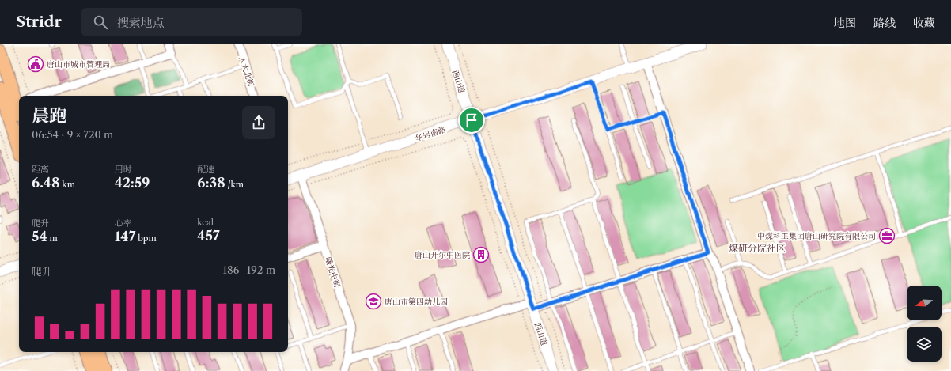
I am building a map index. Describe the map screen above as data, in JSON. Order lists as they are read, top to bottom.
{
  "streets": {
    "street": [
      "人大北街",
      "西山道",
      "华岩南路",
      "曙光中街"
    ]
  },
  "crossings": [
    ["西山道", "华岩南路"],
    ["华岩南路", "曙光中街"]
  ],
  "districts": ["煤研分院社区"],
  "places": {
    "public building": ["唐山市城市管理局"],
    "office": ["中煤科工集团唐山研究院有限公司"],
    "building": ["唐山开尔中医院"],
    "school or university": ["唐山市第四幼儿园"]
  },
  "north": "left",
  "page": {
    "header": "Stridr",
    "search": "搜索地点",
    "nav": ["地图", "路线", "收藏"],
    "heading": ["晨跑", "06:54 · 9 × 720 m"],
    "stats": [
      ["距离", "6.48 km"],
      ["用时", "42:59"],
      ["配速", "6:38 /km"],
      ["爬升", "54 m"],
      ["心率", "147 bpm"],
      ["kcal", "457"]
    ],
    "chart": ["爬升", "186–192 m"]
  }
}
